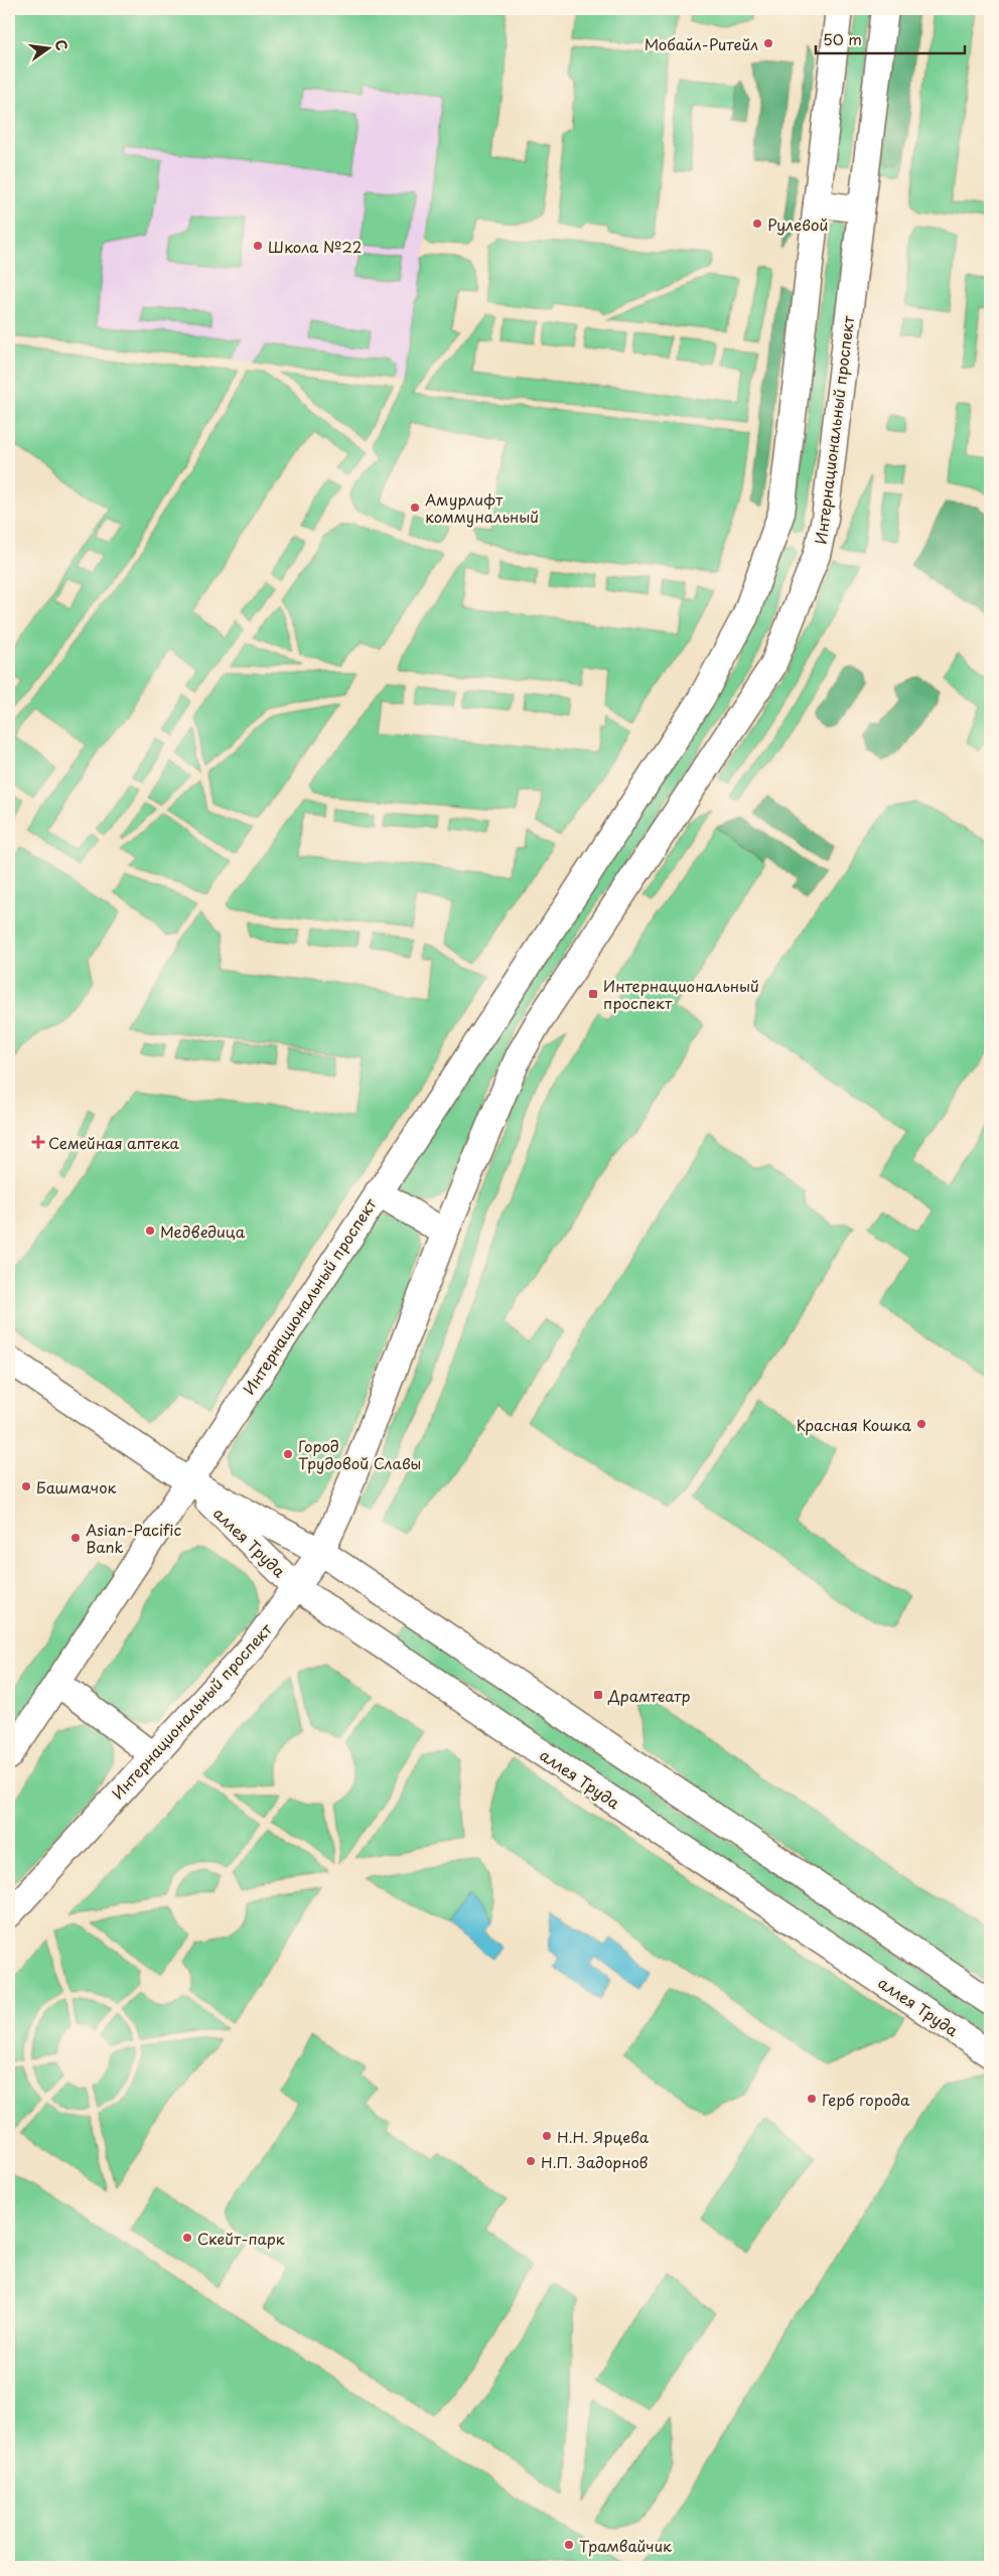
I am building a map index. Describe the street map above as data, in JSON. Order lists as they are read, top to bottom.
{
  "streets": {
    "main road": ["Интернациональный проспект", "аллея Труда"]
  },
  "crossings": [
    ["Интернациональный проспект", "аллея Труда"]
  ],
  "places": {
    "other": [
      "Мобайл-Ритейл",
      "Рулевой",
      "Школа №22",
      "Амурлифт коммунальный",
      "Медведица",
      "Красная Кошка",
      "Город Трудовой Славы",
      "Башмачок",
      "Asian-Pacific Bank",
      "Герб города",
      "Н.Н. Ярцева",
      "Н.П. Задорнов",
      "Скейт-парк",
      "Трамвайчик"
    ],
    "transit": ["Интернациональный проспект", "Драмтеатр"],
    "health": ["Семейная аптека"]
  },
  "scale_bar": "50 m",
  "north": "right"
}
